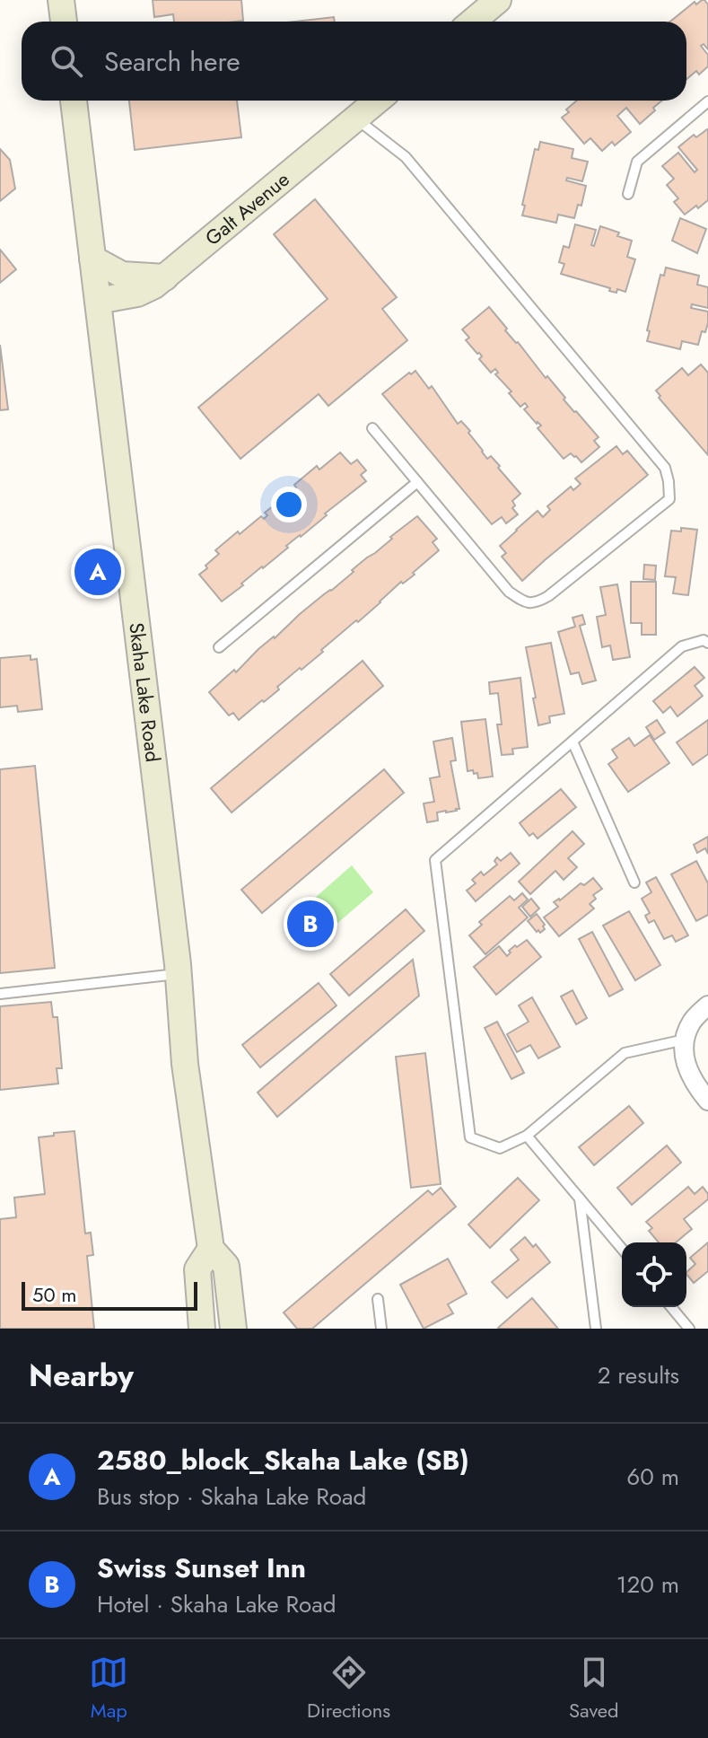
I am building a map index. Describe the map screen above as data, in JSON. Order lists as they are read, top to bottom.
{
  "streets": {
    "main road": ["Galt Avenue", "Skaha Lake Road"]
  },
  "crossings": [
    ["Galt Avenue", "Skaha Lake Road"]
  ],
  "scale_bar": "50 m",
  "page": {
    "search": "Search here",
    "pins": ["A", "B"],
    "scale": "50 m",
    "heading": ["Nearby", "2 results"],
    "list": [
      {
        "mark": "A",
        "name": "2580_block_Skaha Lake (SB)",
        "note": "Bus stop · Skaha Lake Road",
        "value": "60 m"
      },
      {
        "mark": "B",
        "name": "Swiss Sunset Inn",
        "note": "Hotel · Skaha Lake Road",
        "value": "120 m"
      }
    ],
    "nav": ["Map", "Directions", "Saved"]
  }
}
